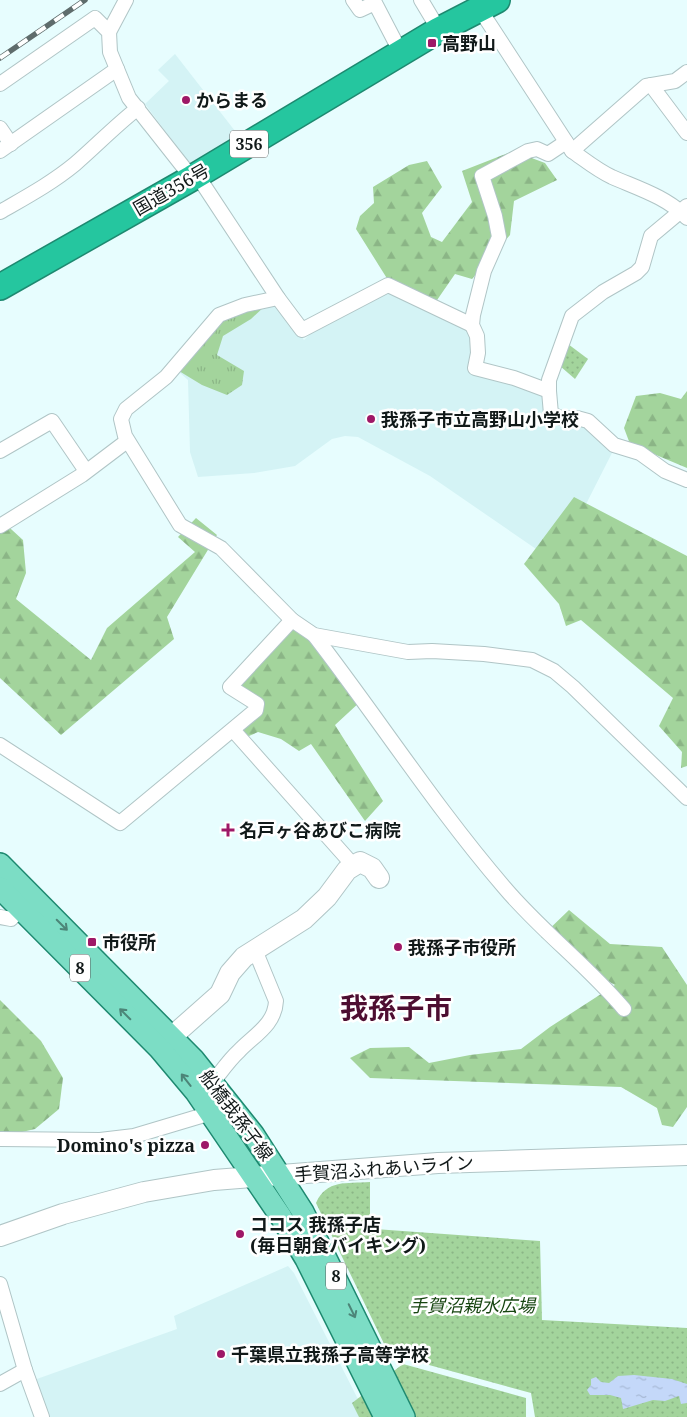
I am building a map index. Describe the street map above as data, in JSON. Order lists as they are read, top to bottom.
{
  "streets": {
    "highway": ["356", "国道356号"],
    "main road": ["8", "船橋我孫子線"],
    "street": ["手賀沼ふれあいライン"]
  },
  "crossings": [
    ["船橋我孫子線", "手賀沼ふれあいライン"]
  ],
  "districts": ["我孫子市"],
  "parks": ["手賀沼親水広場"],
  "places": {
    "transit": ["高野山", "市役所"],
    "other": [
      "からまる",
      "我孫子市立高野山小学校",
      "我孫子市役所",
      "Domino's pizza",
      "ココス 我孫子店 (毎日朝食バイキング)",
      "千葉県立我孫子高等学校"
    ],
    "health": ["名戸ヶ谷あびこ病院"]
  }
}
